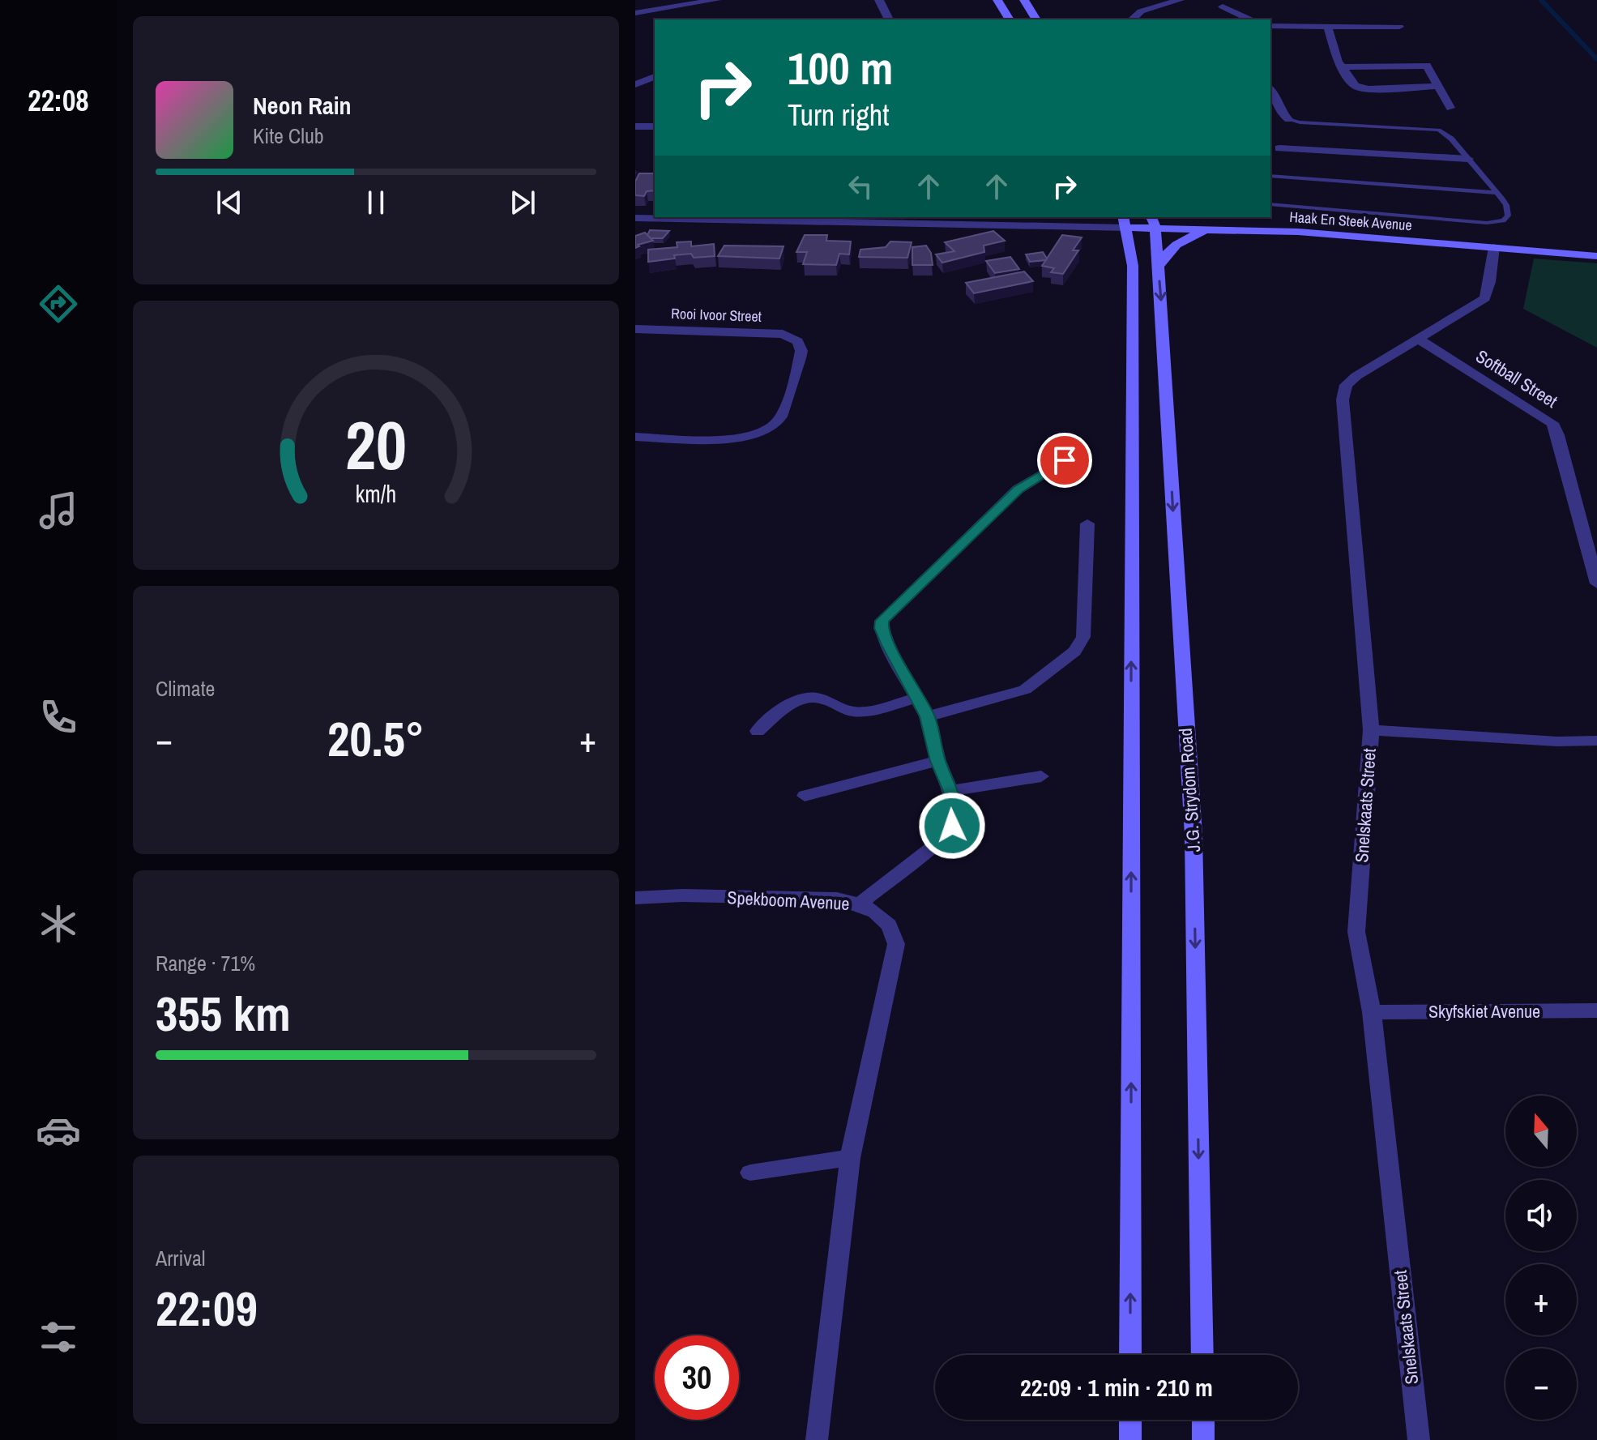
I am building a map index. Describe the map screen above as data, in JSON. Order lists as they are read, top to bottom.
{
  "streets": {
    "street": [
      "Haak En Steek Avenue",
      "Rooi Ivoor Street",
      "Softball Street",
      "J.G. Strydom Road",
      "Snelskaats Street",
      "Spekboom Avenue",
      "Skyfskiet Avenue"
    ]
  },
  "crossings": [
    ["Haak En Steek Avenue", "J.G. Strydom Road"],
    ["Haak En Steek Avenue", "Snelskaats Street"],
    ["Softball Street", "Snelskaats Street"],
    ["Snelskaats Street", "Skyfskiet Avenue"]
  ],
  "north": "top",
  "page": {
    "tabs": "22:08",
    "turn": ["100 m", "Turn right"],
    "song": ["Neon Rain", "Kite Club"],
    "tile": [
      "Climate",
      ["Range · 71%", "355 km"],
      ["Arrival", "22:09"]
    ],
    "heat": ["−", "20.5°", "+"],
    "map_buttons": ["+", "−"],
    "limit": "30",
    "trip": "22:09 · 1 min · 210 m",
    "gauge": ["20", "km/h"]
  }
}
